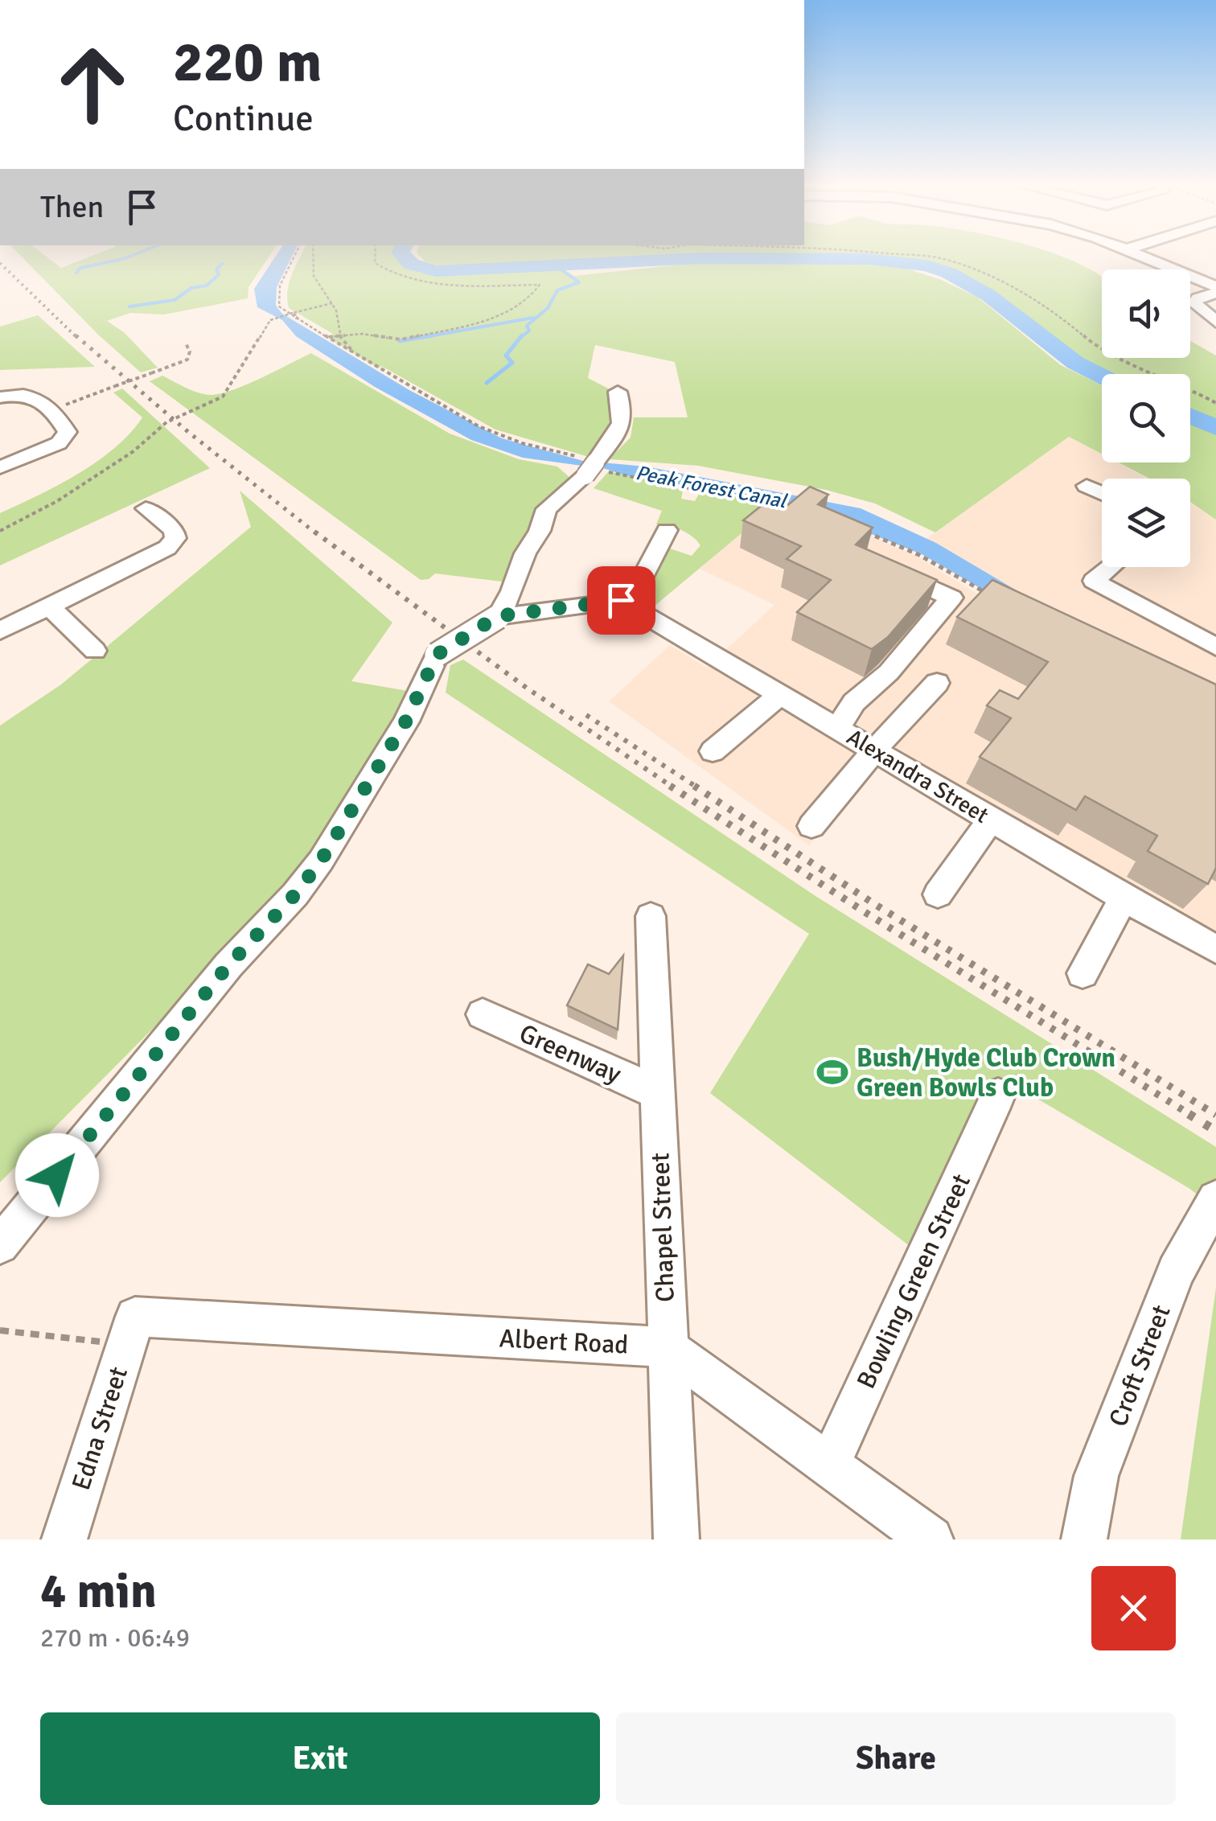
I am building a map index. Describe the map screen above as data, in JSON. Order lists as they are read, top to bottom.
{
  "streets": {
    "street": [
      "Alexandra Street",
      "Greenway",
      "Chapel Street",
      "Bowling Green Street",
      "Albert Road",
      "Croft Street",
      "Edna Street"
    ]
  },
  "crossings": [
    ["Greenway", "Chapel Street"],
    ["Chapel Street", "Albert Road"],
    ["Albert Road", "Edna Street"]
  ],
  "water": ["Peak Forest Canal"],
  "places": {
    "sports": ["Bush/Hyde Club Crown Green Bowls Club"]
  },
  "page": {
    "turn": ["220 m", "Continue"],
    "then": "Then",
    "heading": ["4 min", "270 m · 06:49"],
    "buttons": ["Exit", "Share"]
  }
}
